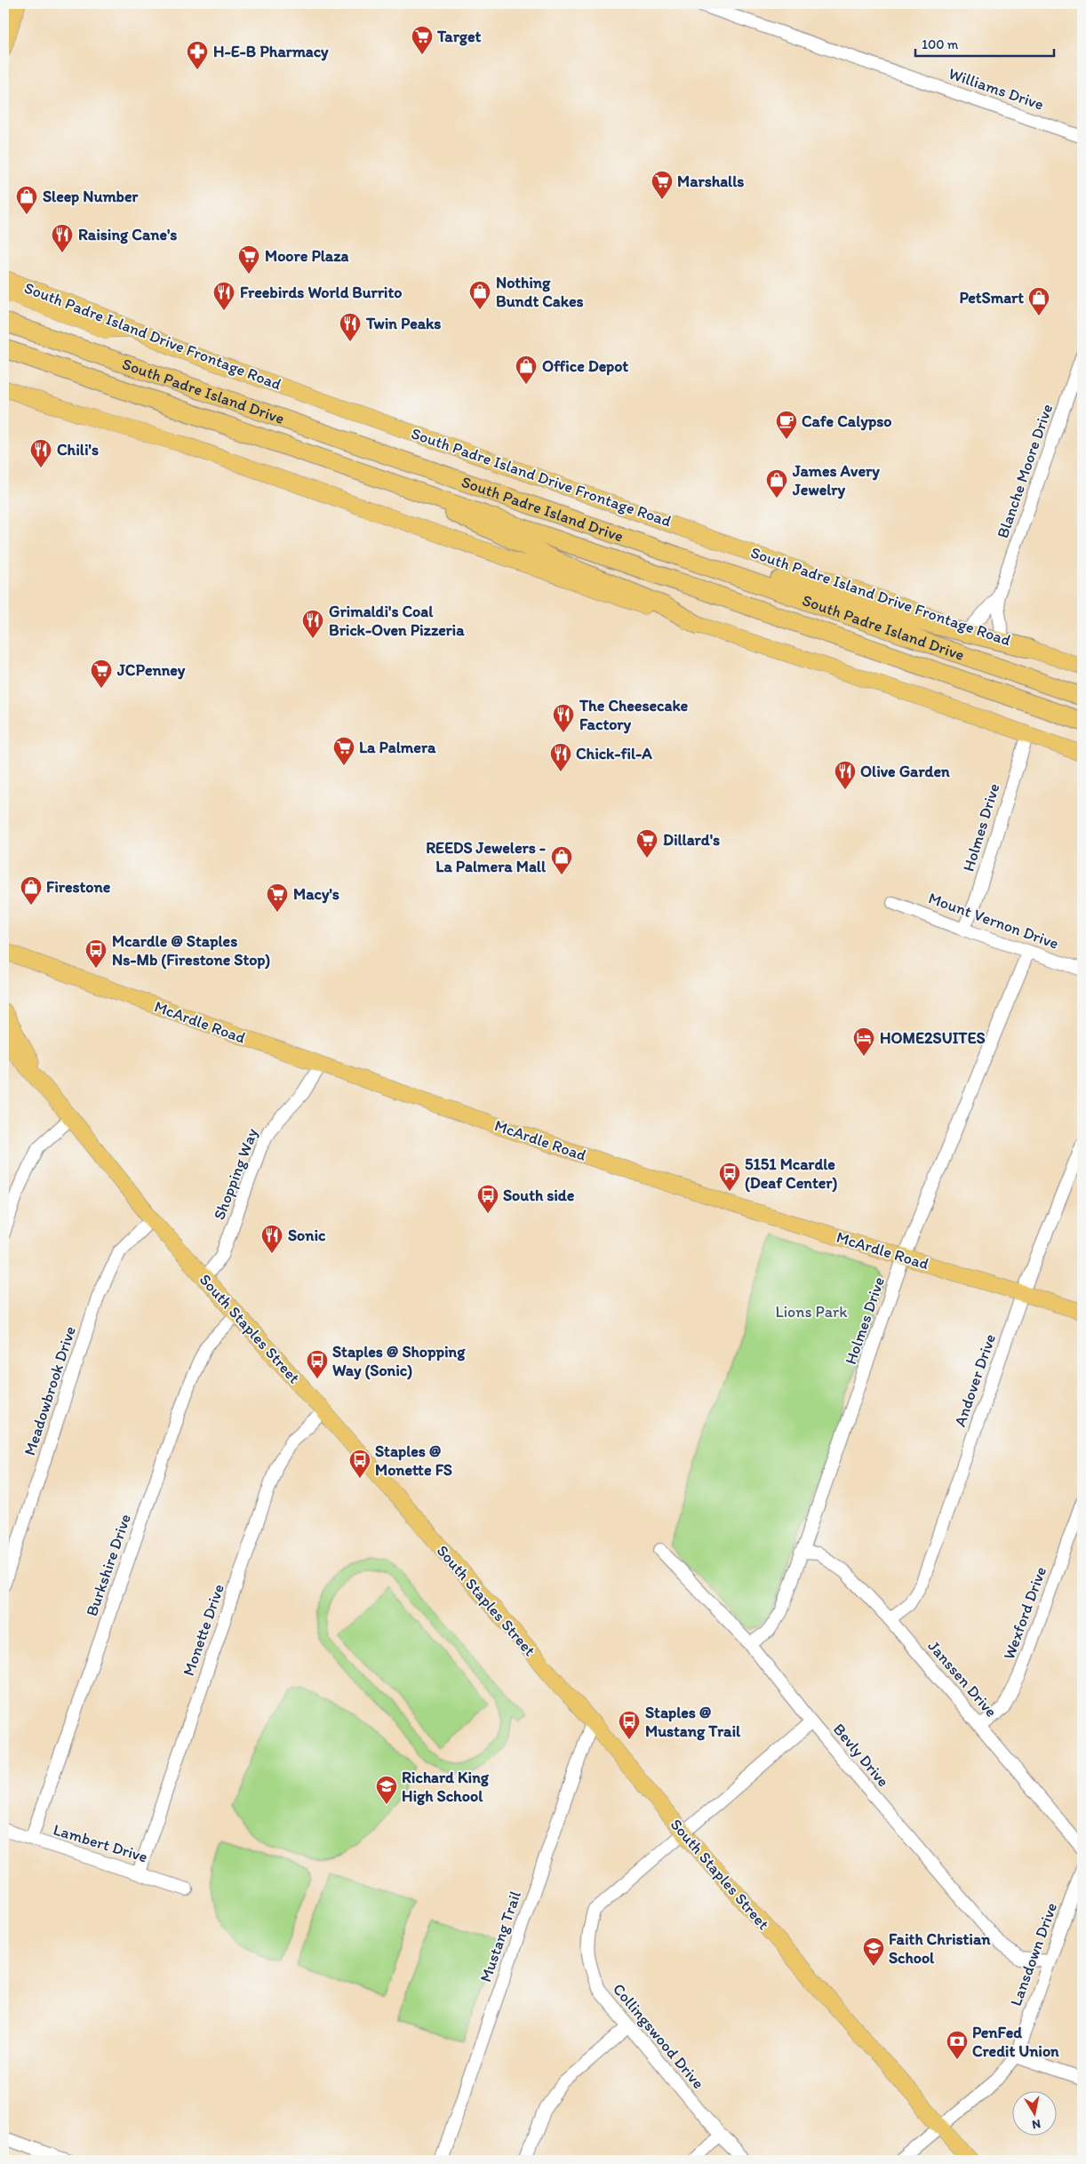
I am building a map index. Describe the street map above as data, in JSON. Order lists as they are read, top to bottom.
{
  "streets": {
    "highway": ["South Padre Island Drive"],
    "main road": ["South Padre Island Drive Frontage Road", "McArdle Road", "South Staples Street"],
    "street": [
      "Williams Drive",
      "Blanche Moore Drive",
      "Holmes Drive",
      "Mount Vernon Drive",
      "Shopping Way",
      "Andover Drive",
      "Meadowbrook Drive",
      "Burkshire Drive",
      "Wexford Drive",
      "Monette Drive",
      "Janssen Drive",
      "Bevly Drive",
      "Lambert Drive",
      "Mustang Trail",
      "Lansdown Drive",
      "Collingswood Drive"
    ]
  },
  "crossings": [
    ["South Padre Island Drive Frontage Road", "Blanche Moore Drive"],
    ["Holmes Drive", "Mount Vernon Drive"],
    ["Holmes Drive", "McArdle Road"],
    ["Holmes Drive", "Janssen Drive"],
    ["Holmes Drive", "Bevly Drive"],
    ["McArdle Road", "Shopping Way"],
    ["McArdle Road", "Andover Drive"],
    ["Shopping Way", "South Staples Street"],
    ["South Staples Street", "Meadowbrook Drive"],
    ["South Staples Street", "Burkshire Drive"],
    ["South Staples Street", "Monette Drive"],
    ["South Staples Street", "Mustang Trail"],
    ["South Staples Street", "Lansdown Drive"],
    ["South Staples Street", "Collingswood Drive"],
    ["Andover Drive", "Janssen Drive"],
    ["Burkshire Drive", "Lambert Drive"],
    ["Wexford Drive", "Janssen Drive"],
    ["Monette Drive", "Lambert Drive"],
    ["Bevly Drive", "Lansdown Drive"],
    ["Bevly Drive", "Collingswood Drive"]
  ],
  "parks": ["Lions Park"],
  "places": {
    "supermarket": [
      "Target",
      "Marshalls",
      "Moore Plaza",
      "JCPenney",
      "La Palmera",
      "Dillard's",
      "Macy's"
    ],
    "pharmacy": ["H-E-B Pharmacy"],
    "shop": [
      "Sleep Number",
      "Nothing Bundt Cakes",
      "PetSmart",
      "Office Depot",
      "James Avery Jewelry",
      "REEDS Jewelers - La Palmera Mall",
      "Firestone"
    ],
    "restaurant": [
      "Raising Cane's",
      "Freebirds World Burrito",
      "Twin Peaks",
      "Chili's",
      "Grimaldi's Coal Brick-Oven Pizzeria",
      "The Cheesecake Factory",
      "Chick-fil-A",
      "Olive Garden",
      "Sonic"
    ],
    "cafe": ["Cafe Calypso"],
    "bus stop": [
      "Mcardle @ Staples Ns-Mb (Firestone Stop)",
      "5151 Mcardle (Deaf Center)",
      "South side",
      "Staples @ Shopping Way (Sonic)",
      "Staples @ Monette FS",
      "Staples @ Mustang Trail"
    ],
    "hotel": ["HOME2SUITES"],
    "school or university": ["Richard King High School", "Faith Christian School"],
    "bank": ["PenFed Credit Union"]
  },
  "scale_bar": "100 m",
  "north": "bottom"
}
